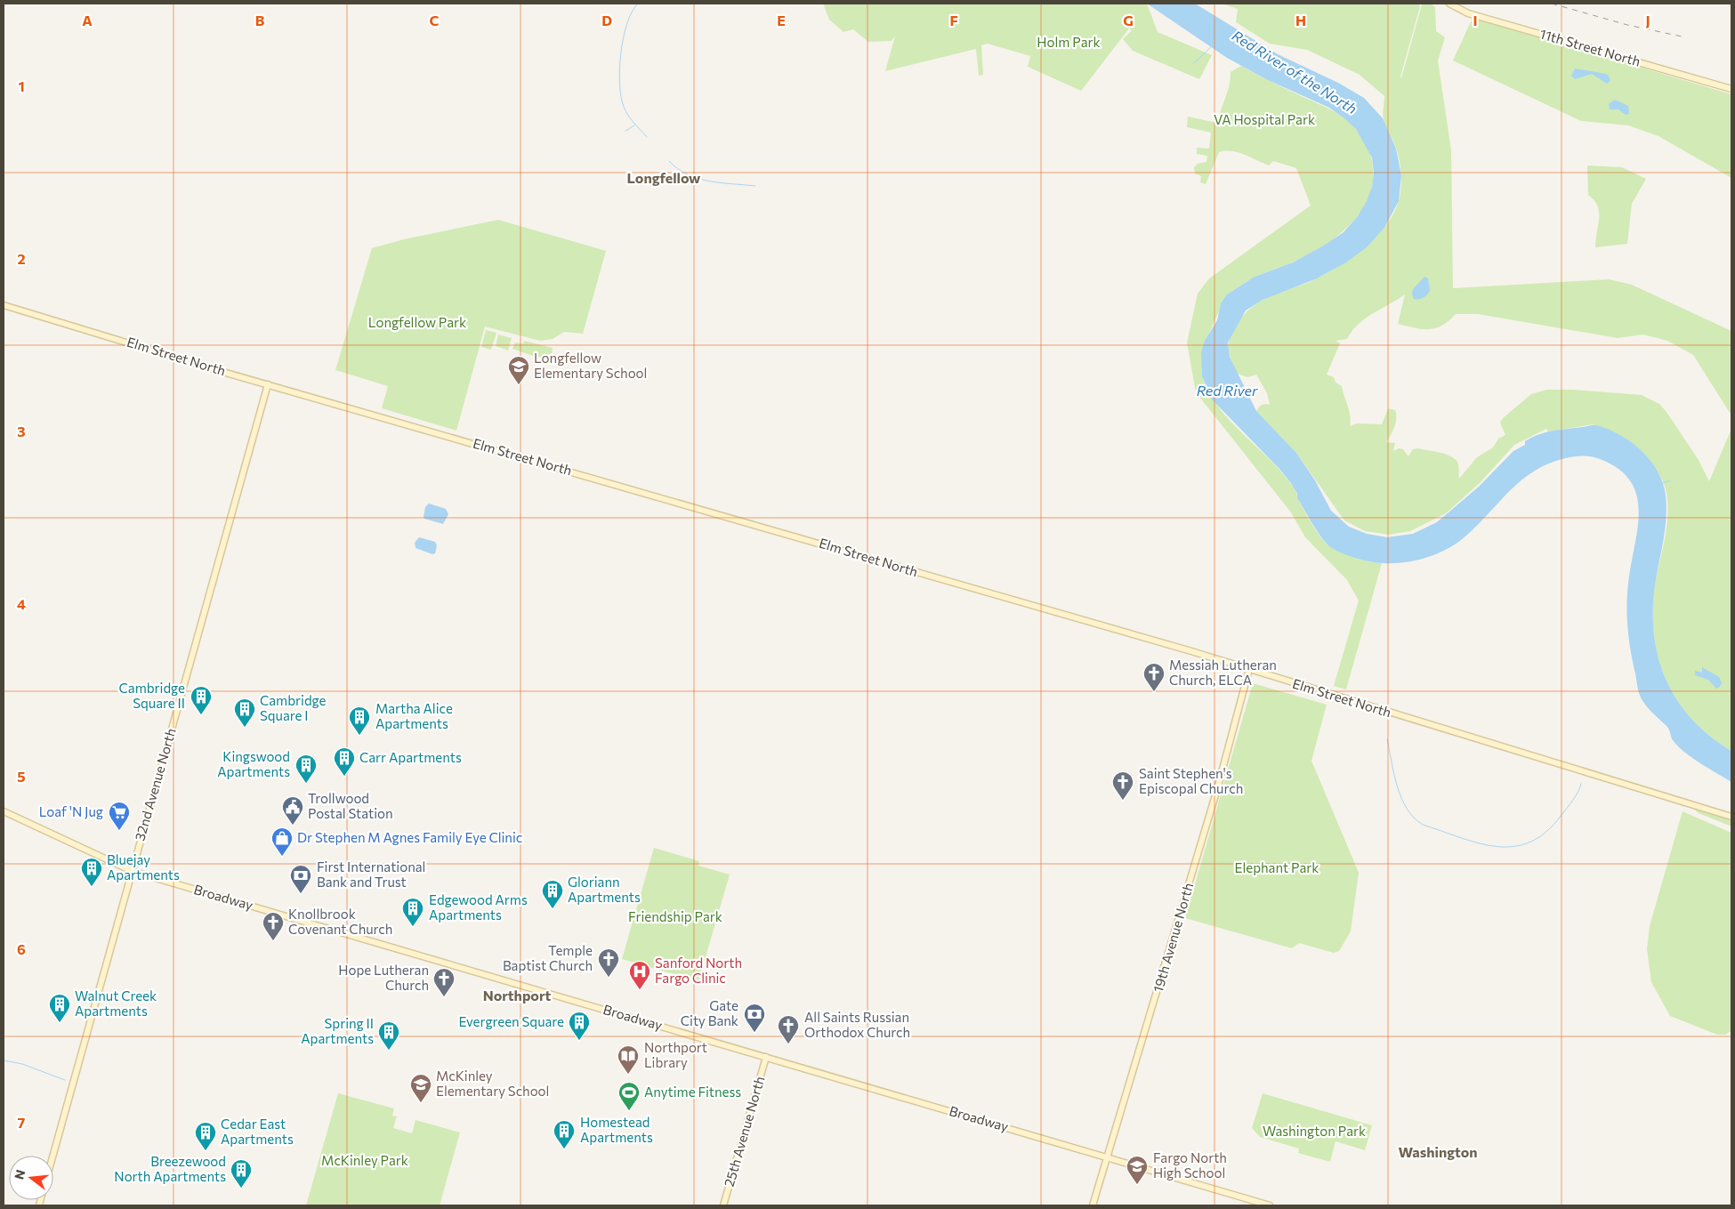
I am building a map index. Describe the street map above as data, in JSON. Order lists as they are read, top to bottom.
{
  "streets": {
    "street": [
      "11th Street North",
      "Elm Street North",
      "32nd Avenue North",
      "Broadway",
      "19th Avenue North",
      "25th Avenue North"
    ]
  },
  "crossings": [
    ["Elm Street North", "32nd Avenue North"],
    ["Elm Street North", "19th Avenue North"],
    ["32nd Avenue North", "Broadway"],
    ["Broadway", "19th Avenue North"],
    ["Broadway", "25th Avenue North"]
  ],
  "districts": ["Longfellow", "Northport", "Washington"],
  "water": ["Red River of the North", "Red River"],
  "parks": [
    "Holm Park",
    "VA Hospital Park",
    "Longfellow Park",
    "Elephant Park",
    "Friendship Park",
    "Washington Park",
    "McKinley Park"
  ],
  "places": {
    "school or university": ["Longfellow Elementary School", "McKinley Elementary School", "Fargo North High School"],
    "church": [
      "Messiah Lutheran Church, ELCA",
      "Saint Stephen's Episcopal Church",
      "Knollbrook Covenant Church",
      "Temple Baptist Church",
      "Hope Lutheran Church",
      "All Saints Russian Orthodox Church"
    ],
    "building": [
      "Cambridge Square II",
      "Cambridge Square I",
      "Martha Alice Apartments",
      "Carr Apartments",
      "Kingswood Apartments",
      "Bluejay Apartments",
      "Gloriann Apartments",
      "Edgewood Arms Apartments",
      "Walnut Creek Apartments",
      "Evergreen Square",
      "Spring II Apartments",
      "Homestead Apartments",
      "Cedar East Apartments",
      "Breezewood North Apartments"
    ],
    "public building": ["Trollwood Postal Station"],
    "supermarket": ["Loaf 'N Jug"],
    "shop": ["Dr Stephen M Agnes Family Eye Clinic"],
    "bank": ["First International Bank and Trust", "Gate City Bank"],
    "hospital": ["Sanford North Fargo Clinic"],
    "library": ["Northport Library"],
    "sports": ["Anytime Fitness"]
  },
  "north": "left",
  "grid": {
    "columns": [
      "A",
      "B",
      "C",
      "D",
      "E",
      "F",
      "G",
      "H",
      "I",
      "J"
    ],
    "rows": [
      "1",
      "2",
      "3",
      "4",
      "5",
      "6",
      "7"
    ]
  }
}
